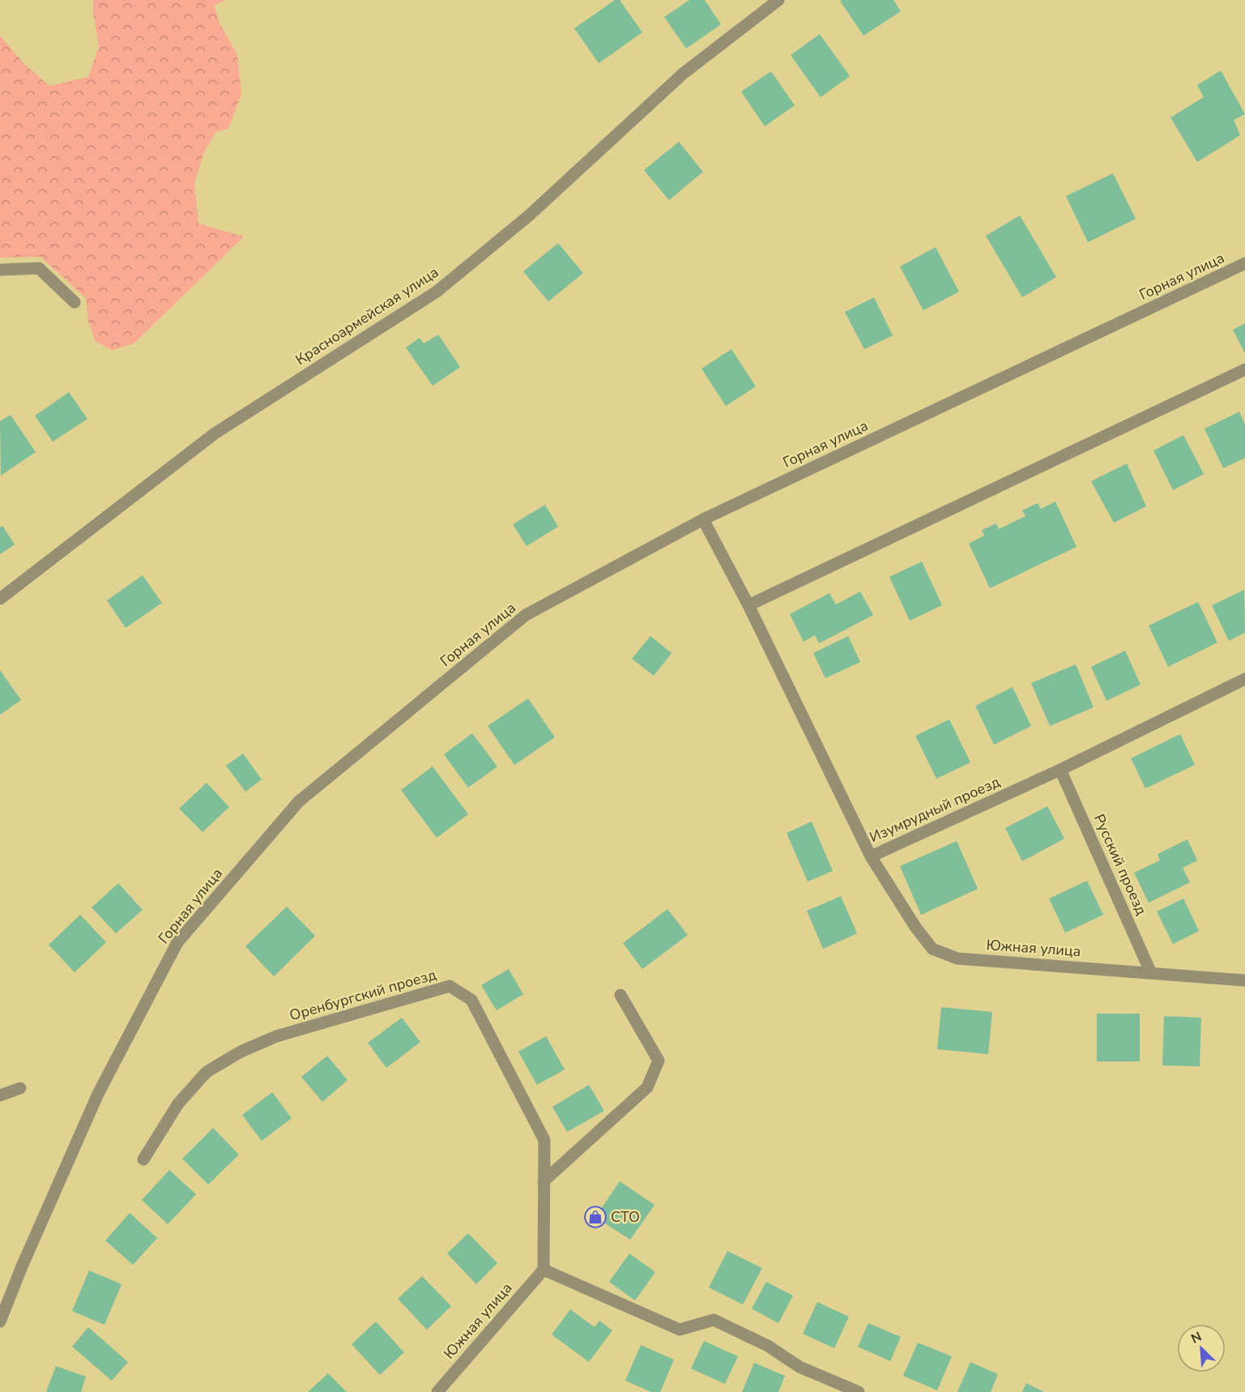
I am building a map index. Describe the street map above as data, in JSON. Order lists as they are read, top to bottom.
{
  "streets": {
    "street": [
      "Горная улица",
      "Красноармейская улица",
      "Изумрудный проезд",
      "Русский проезд",
      "Южная улица",
      "Оренбургский проезд"
    ]
  },
  "crossings": [
    ["Горная улица", "Изумрудный проезд"],
    ["Изумрудный проезд", "Русский проезд"],
    ["Изумрудный проезд", "Южная улица"],
    ["Русский проезд", "Южная улица"],
    ["Южная улица", "Оренбургский проезд"]
  ],
  "places": {
    "shop": ["СТО"]
  },
  "north": "top left"
}
